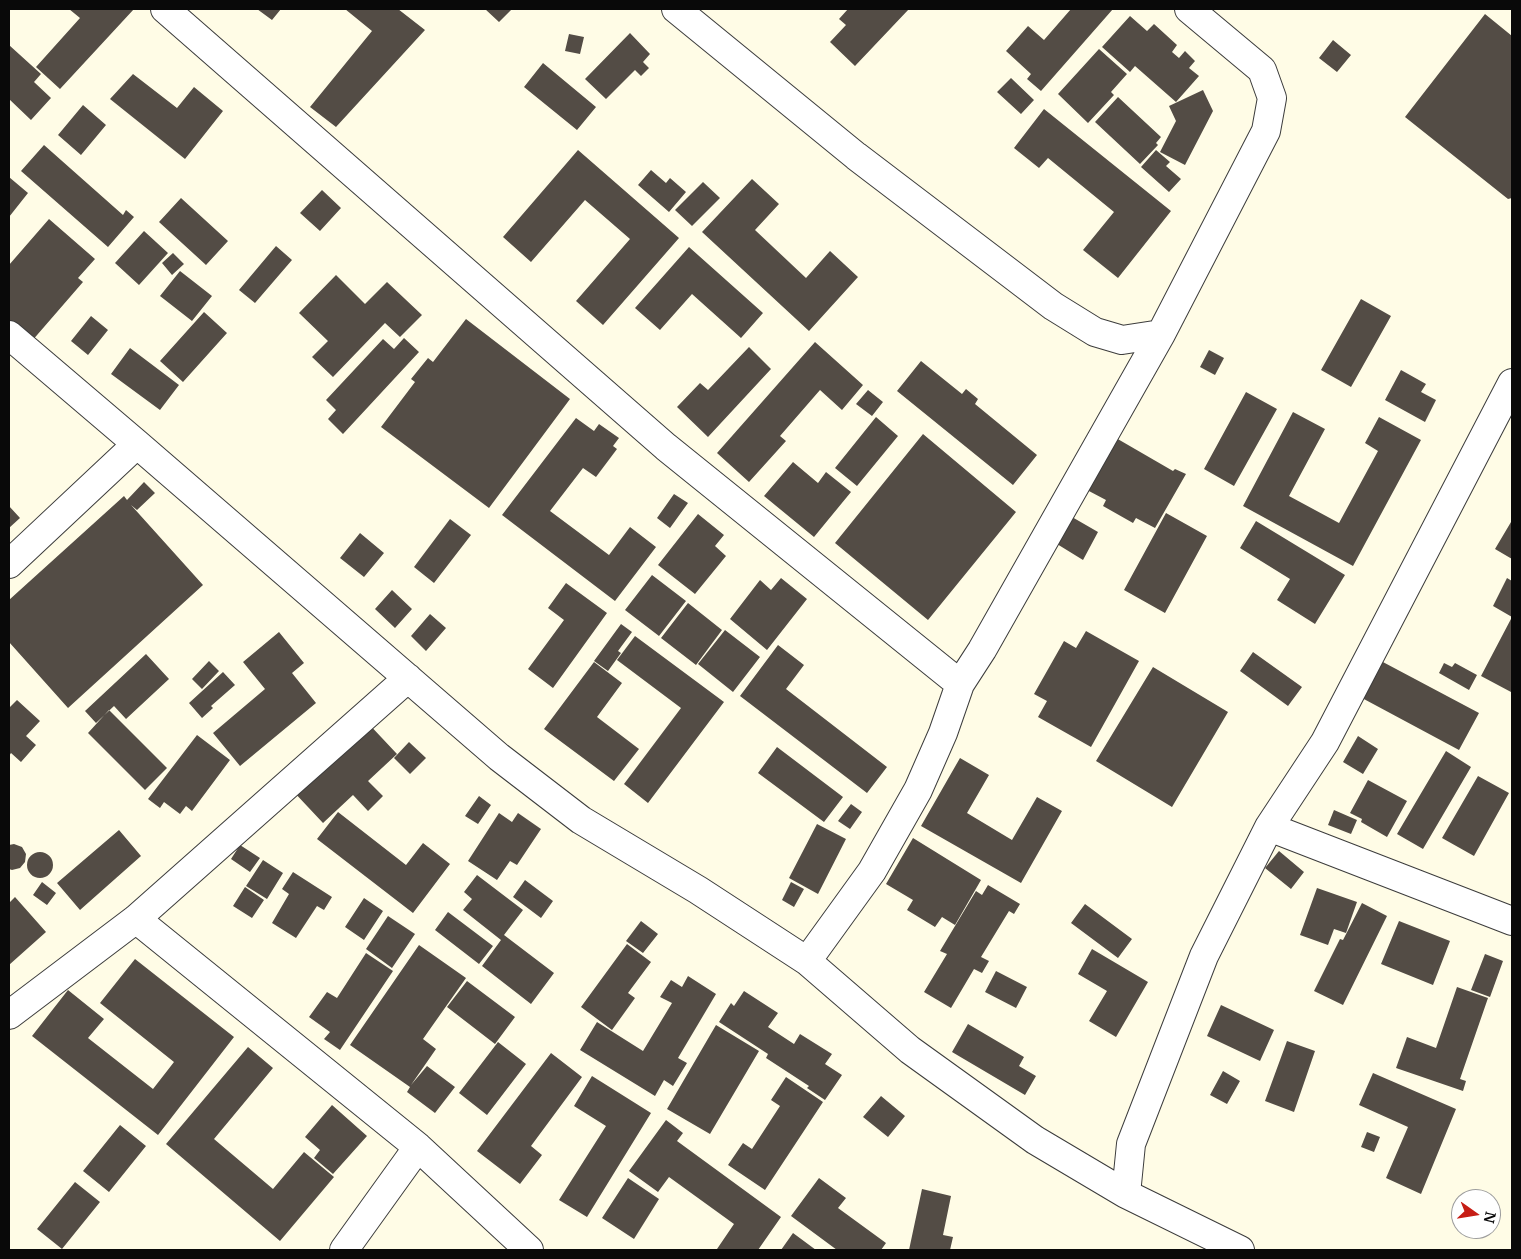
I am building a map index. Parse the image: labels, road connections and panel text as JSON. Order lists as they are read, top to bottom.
{
  "north": "right"
}
